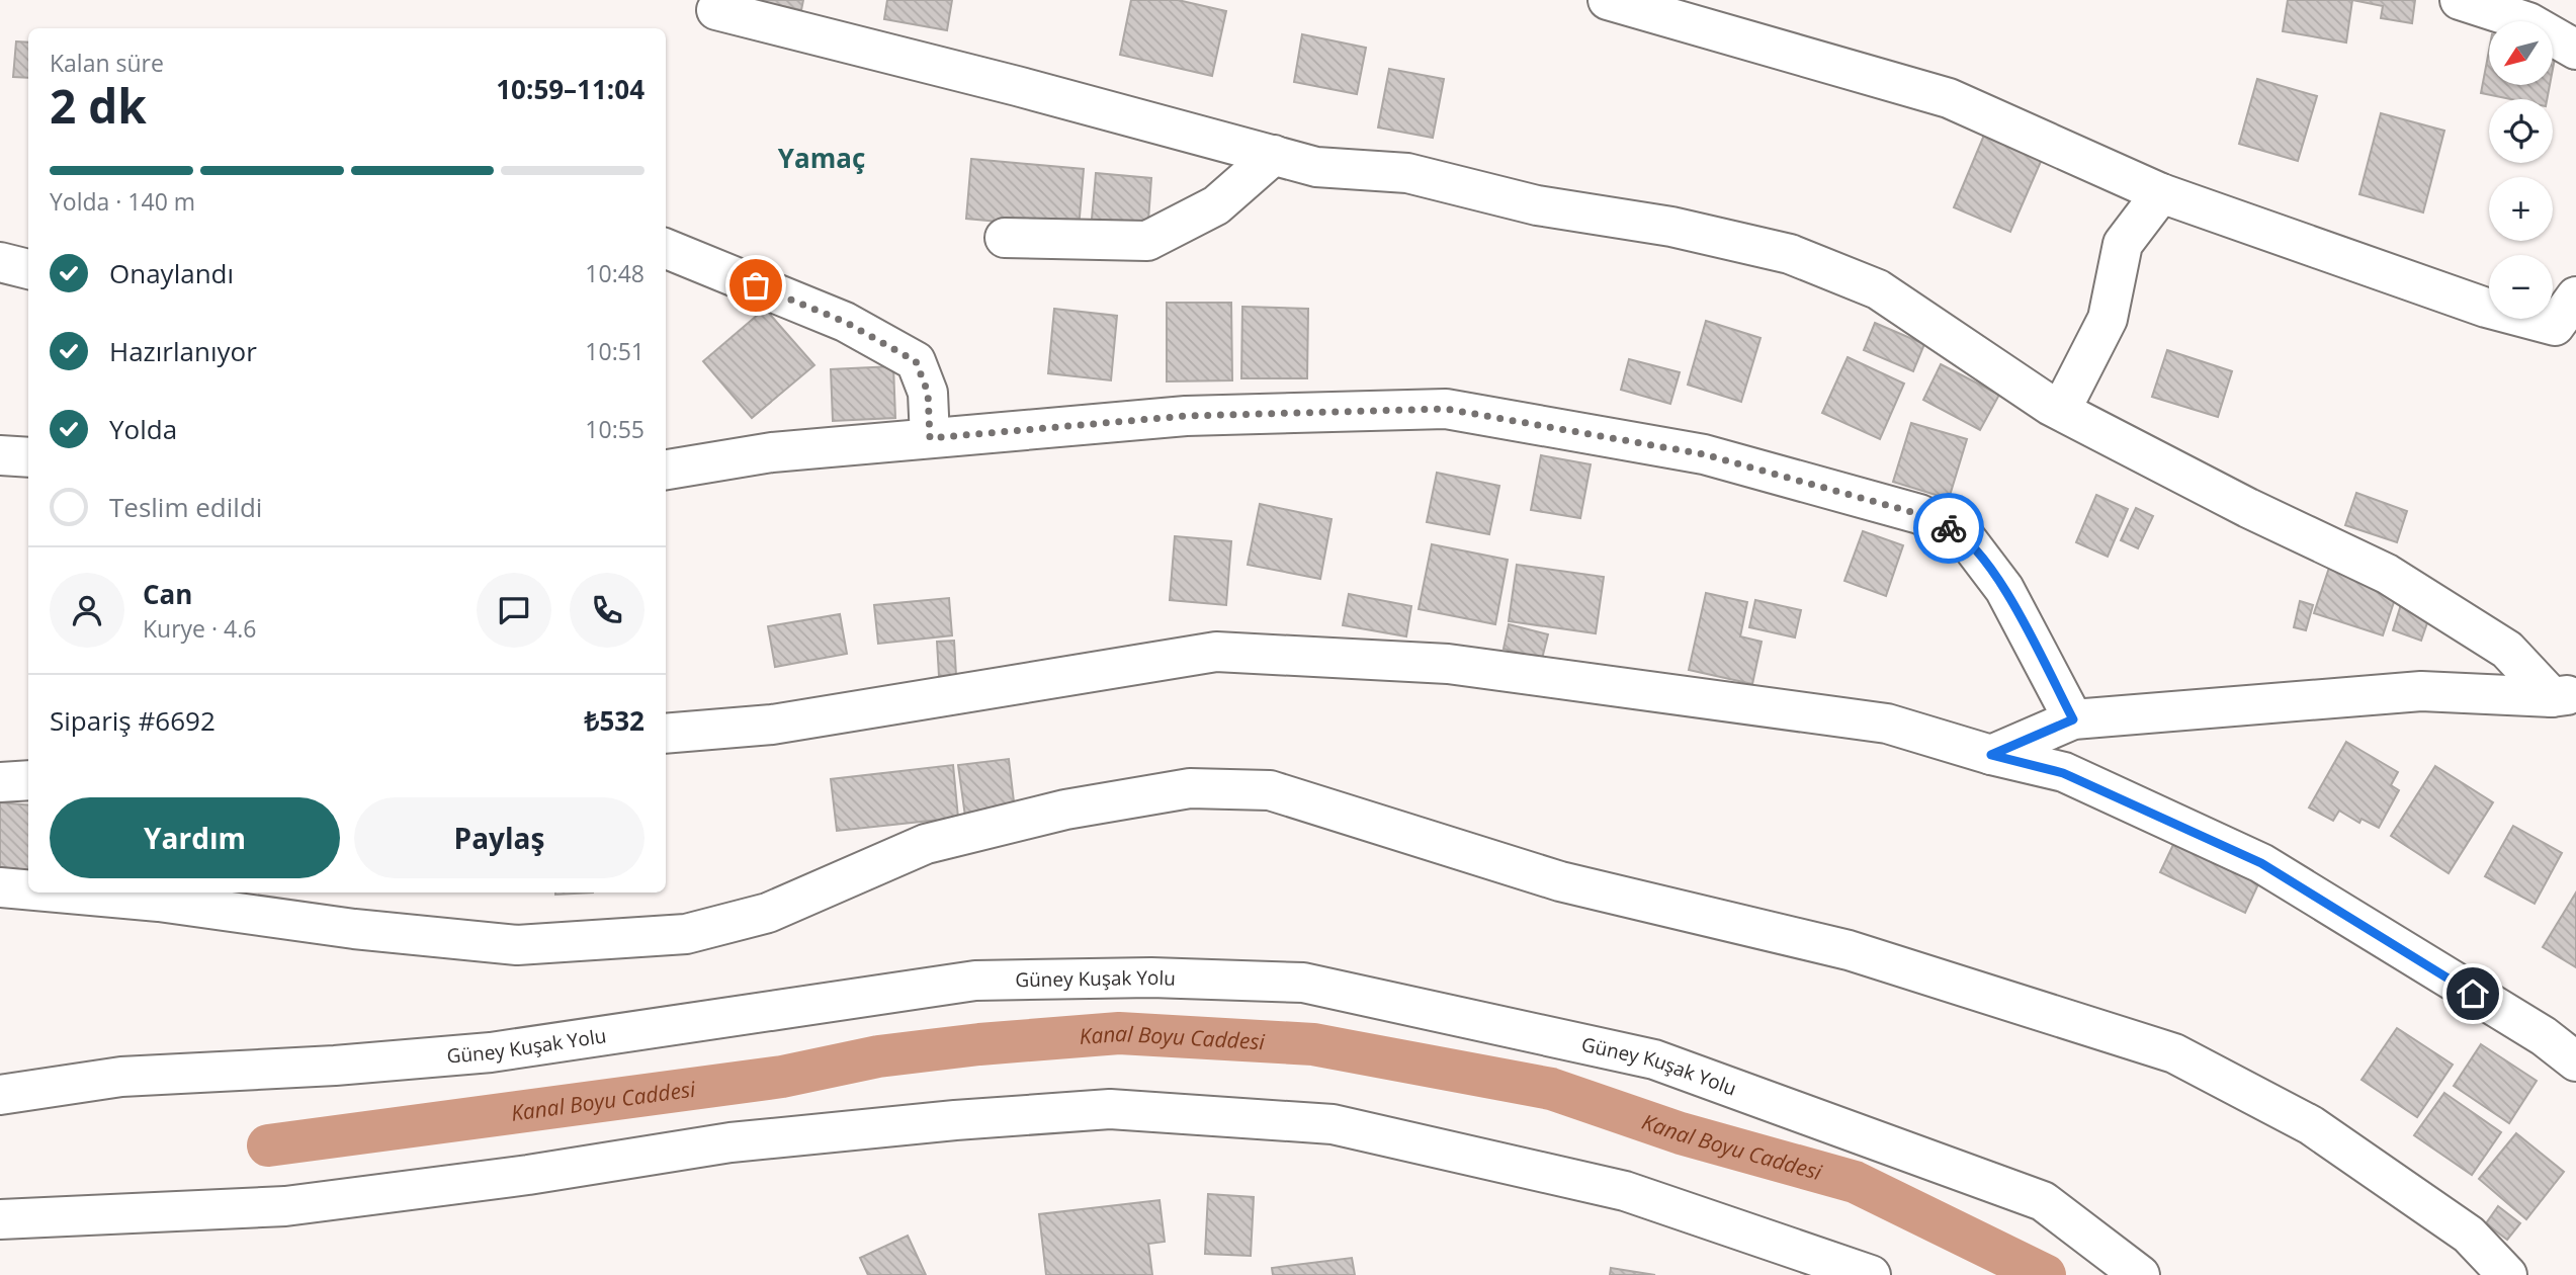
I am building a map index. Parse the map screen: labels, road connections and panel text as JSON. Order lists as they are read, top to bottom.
{
  "streets": {
    "street": ["Güney Kuşak Yolu"]
  },
  "districts": ["Yamaç"],
  "water": ["Kanal Boyu Caddesi"],
  "north": "bottom left",
  "page": {
    "map_buttons": ["+", "−"],
    "heading": ["2 dk", "Kalan süre", "10:59–11:04"],
    "panel": [
      "Can",
      "Kurye · 4.6",
      "Sipariş #6692",
      "₺532"
    ],
    "bar": "Yolda · 140 m",
    "list": [
      ["Onaylandı", "10:48"],
      ["Hazırlanıyor", "10:51"],
      ["Yolda", "10:55"],
      "Teslim edildi"
    ],
    "buttons": ["Yardım", "Paylaş"]
  }
}
